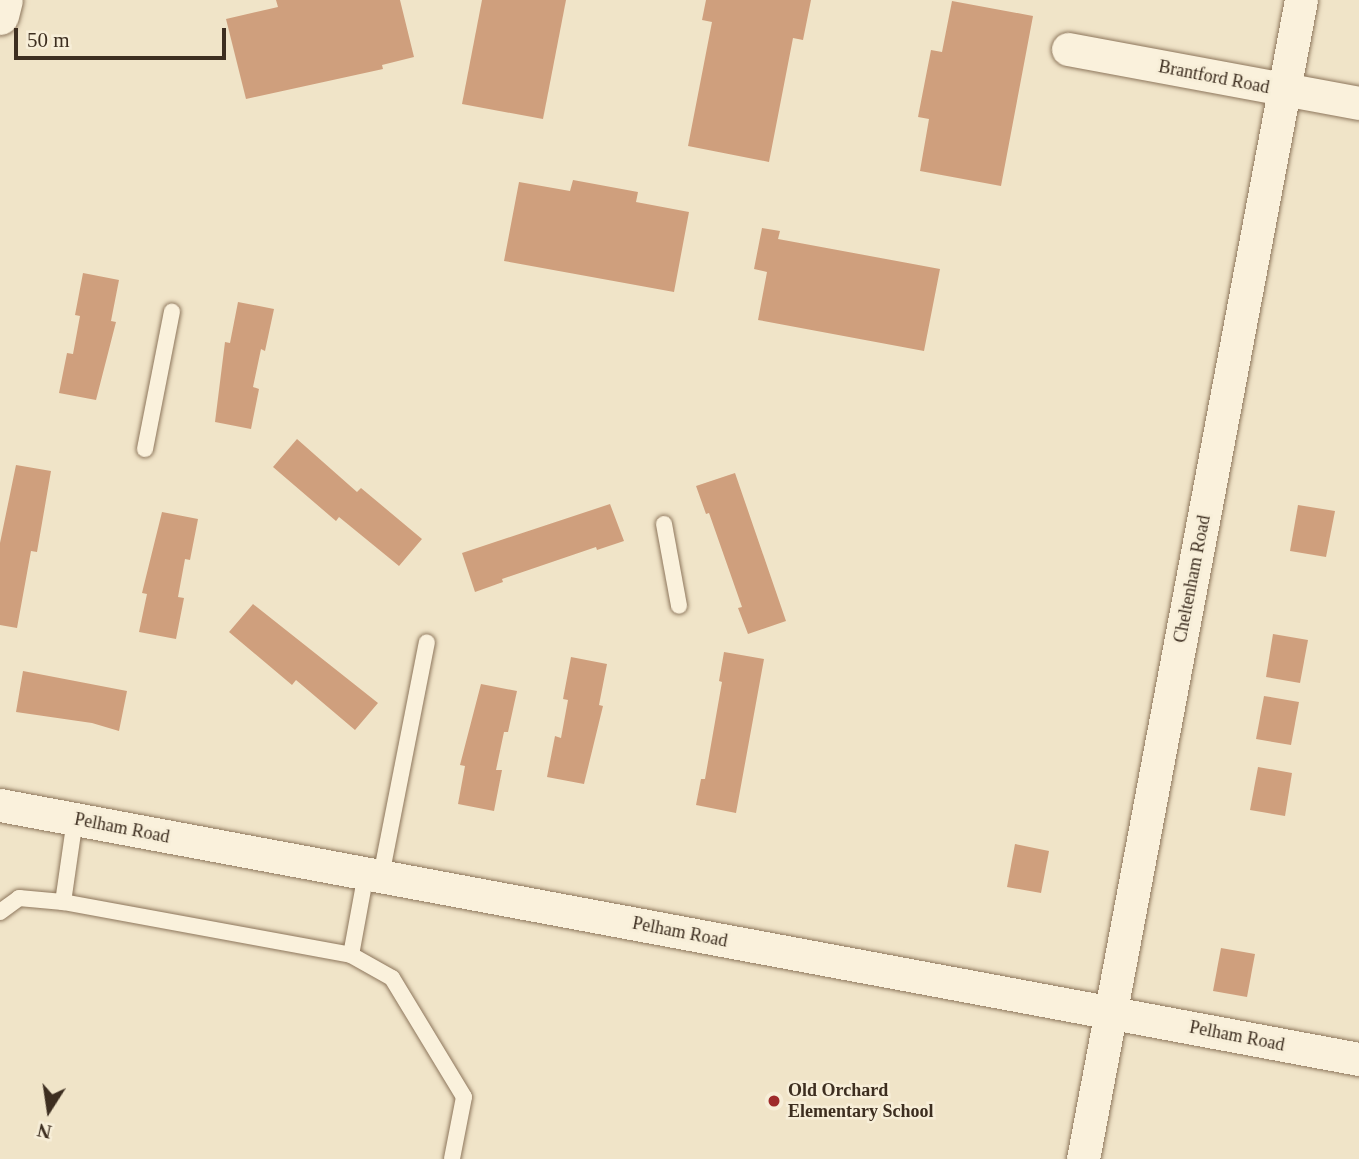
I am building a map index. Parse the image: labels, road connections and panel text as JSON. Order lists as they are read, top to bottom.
{
  "streets": {
    "street": ["Brantford Road", "Cheltenham Road", "Pelham Road"]
  },
  "crossings": [
    ["Brantford Road", "Cheltenham Road"],
    ["Cheltenham Road", "Pelham Road"]
  ],
  "places": ["Old Orchard Elementary School"],
  "scale_bar": "50 m",
  "north": "bottom"
}
